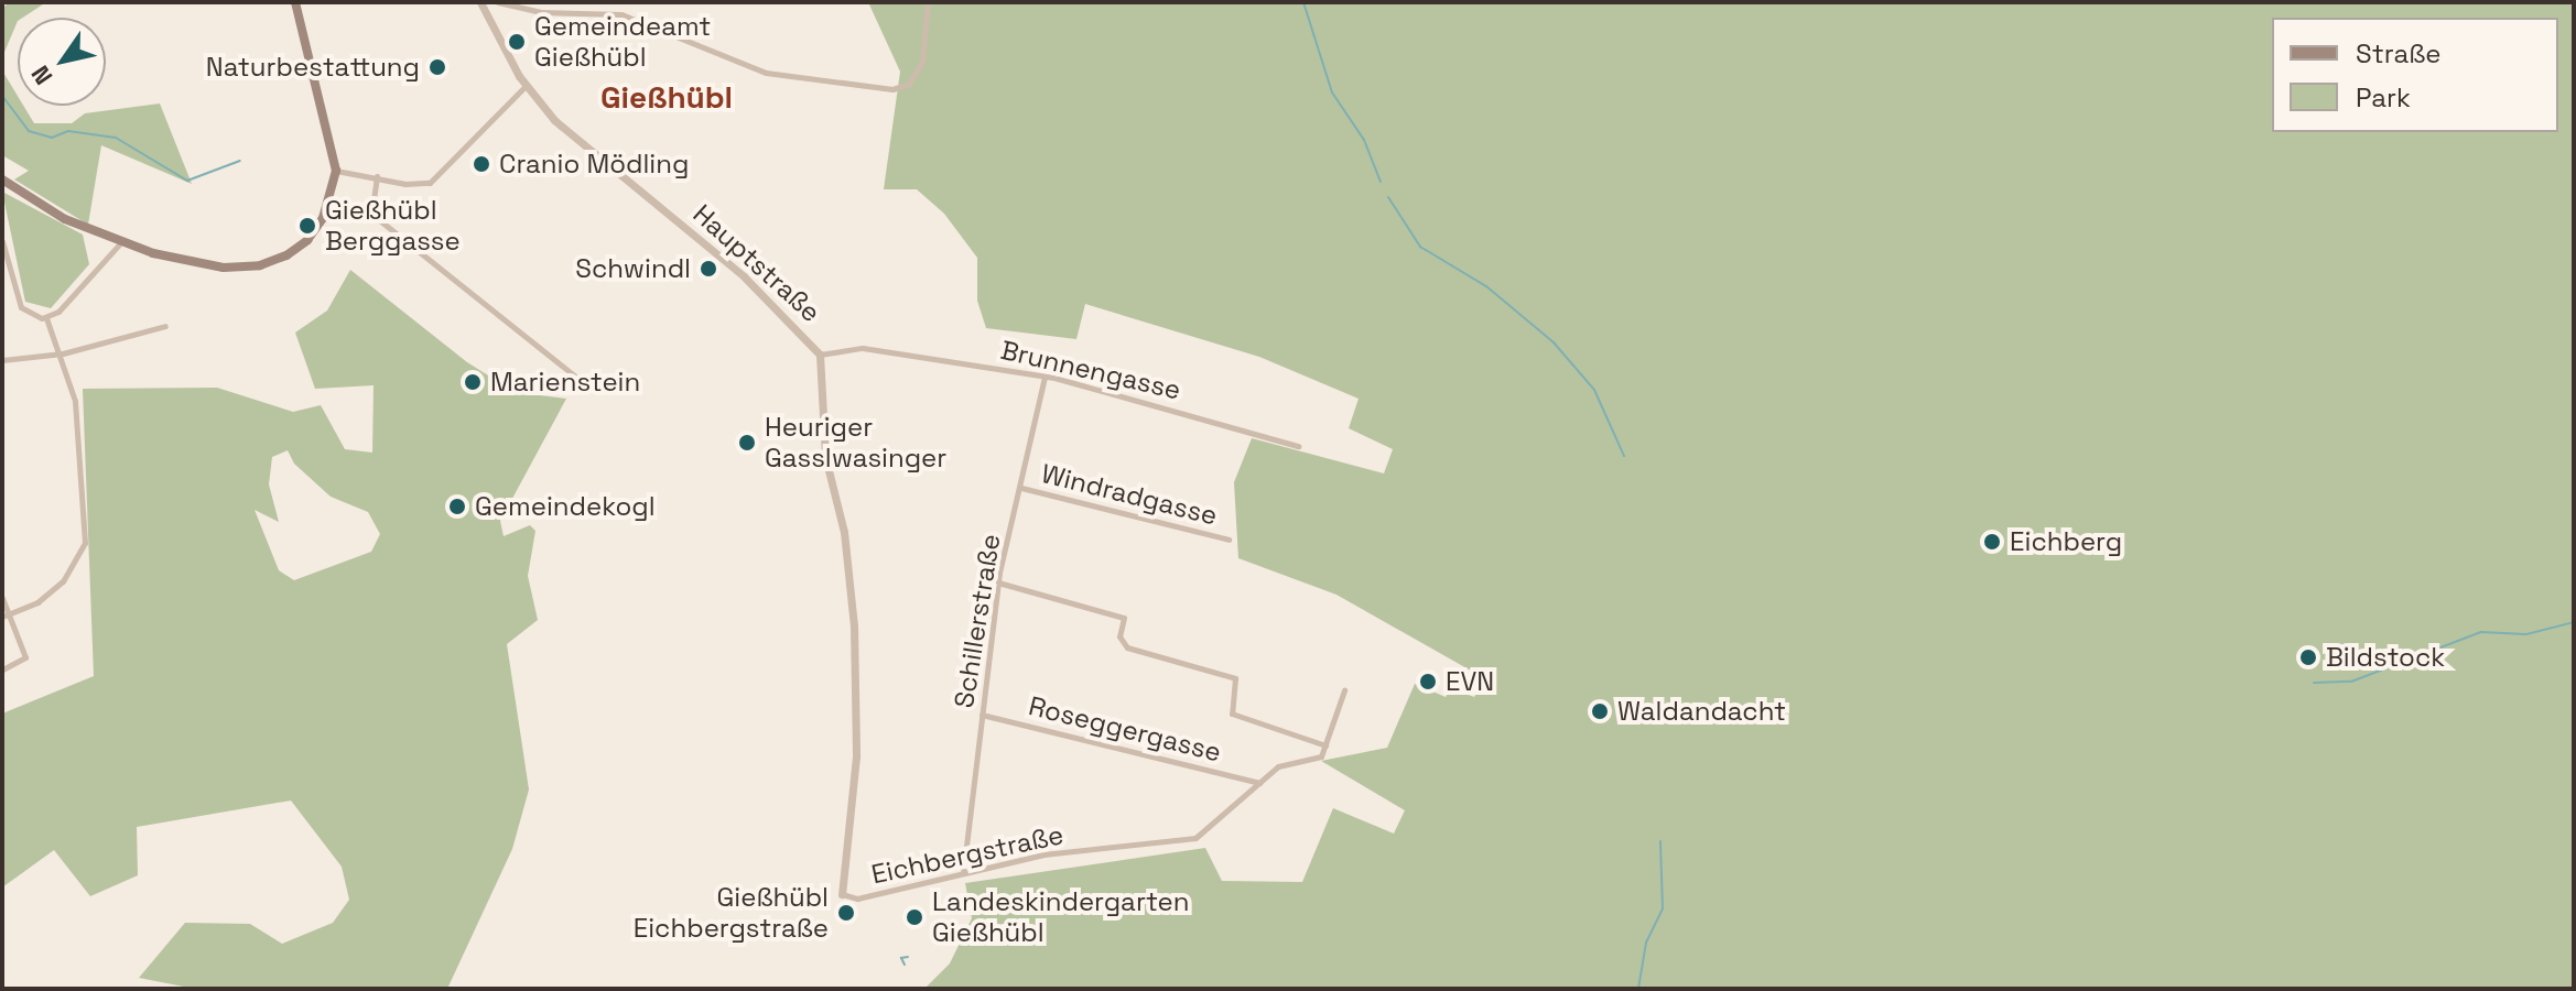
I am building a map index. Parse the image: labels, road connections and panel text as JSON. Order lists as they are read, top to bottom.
{
  "streets": {
    "street": [
      "Hauptstraße",
      "Brunnengasse",
      "Windradgasse",
      "Schillerstraße",
      "Roseggergasse",
      "Eichbergstraße"
    ]
  },
  "crossings": [
    ["Hauptstraße", "Brunnengasse"],
    ["Hauptstraße", "Eichbergstraße"],
    ["Brunnengasse", "Schillerstraße"],
    ["Windradgasse", "Schillerstraße"],
    ["Schillerstraße", "Roseggergasse"],
    ["Schillerstraße", "Eichbergstraße"],
    ["Roseggergasse", "Eichbergstraße"]
  ],
  "districts": ["Gießhübl"],
  "places": [
    "Gemeindeamt Gießhübl",
    "Naturbestattung",
    "Cranio Mödling",
    "Gießhübl Berggasse",
    "Schwindl",
    "Marienstein",
    "Heuriger Gasslwasinger",
    "Gemeindekogl",
    "Eichberg",
    "Bildstock",
    "EVN",
    "Waldandacht",
    "Gießhübl Eichbergstraße",
    "Landeskindergarten Gießhübl"
  ],
  "legend": ["Straße", "Park"],
  "north": "bottom left"
}
